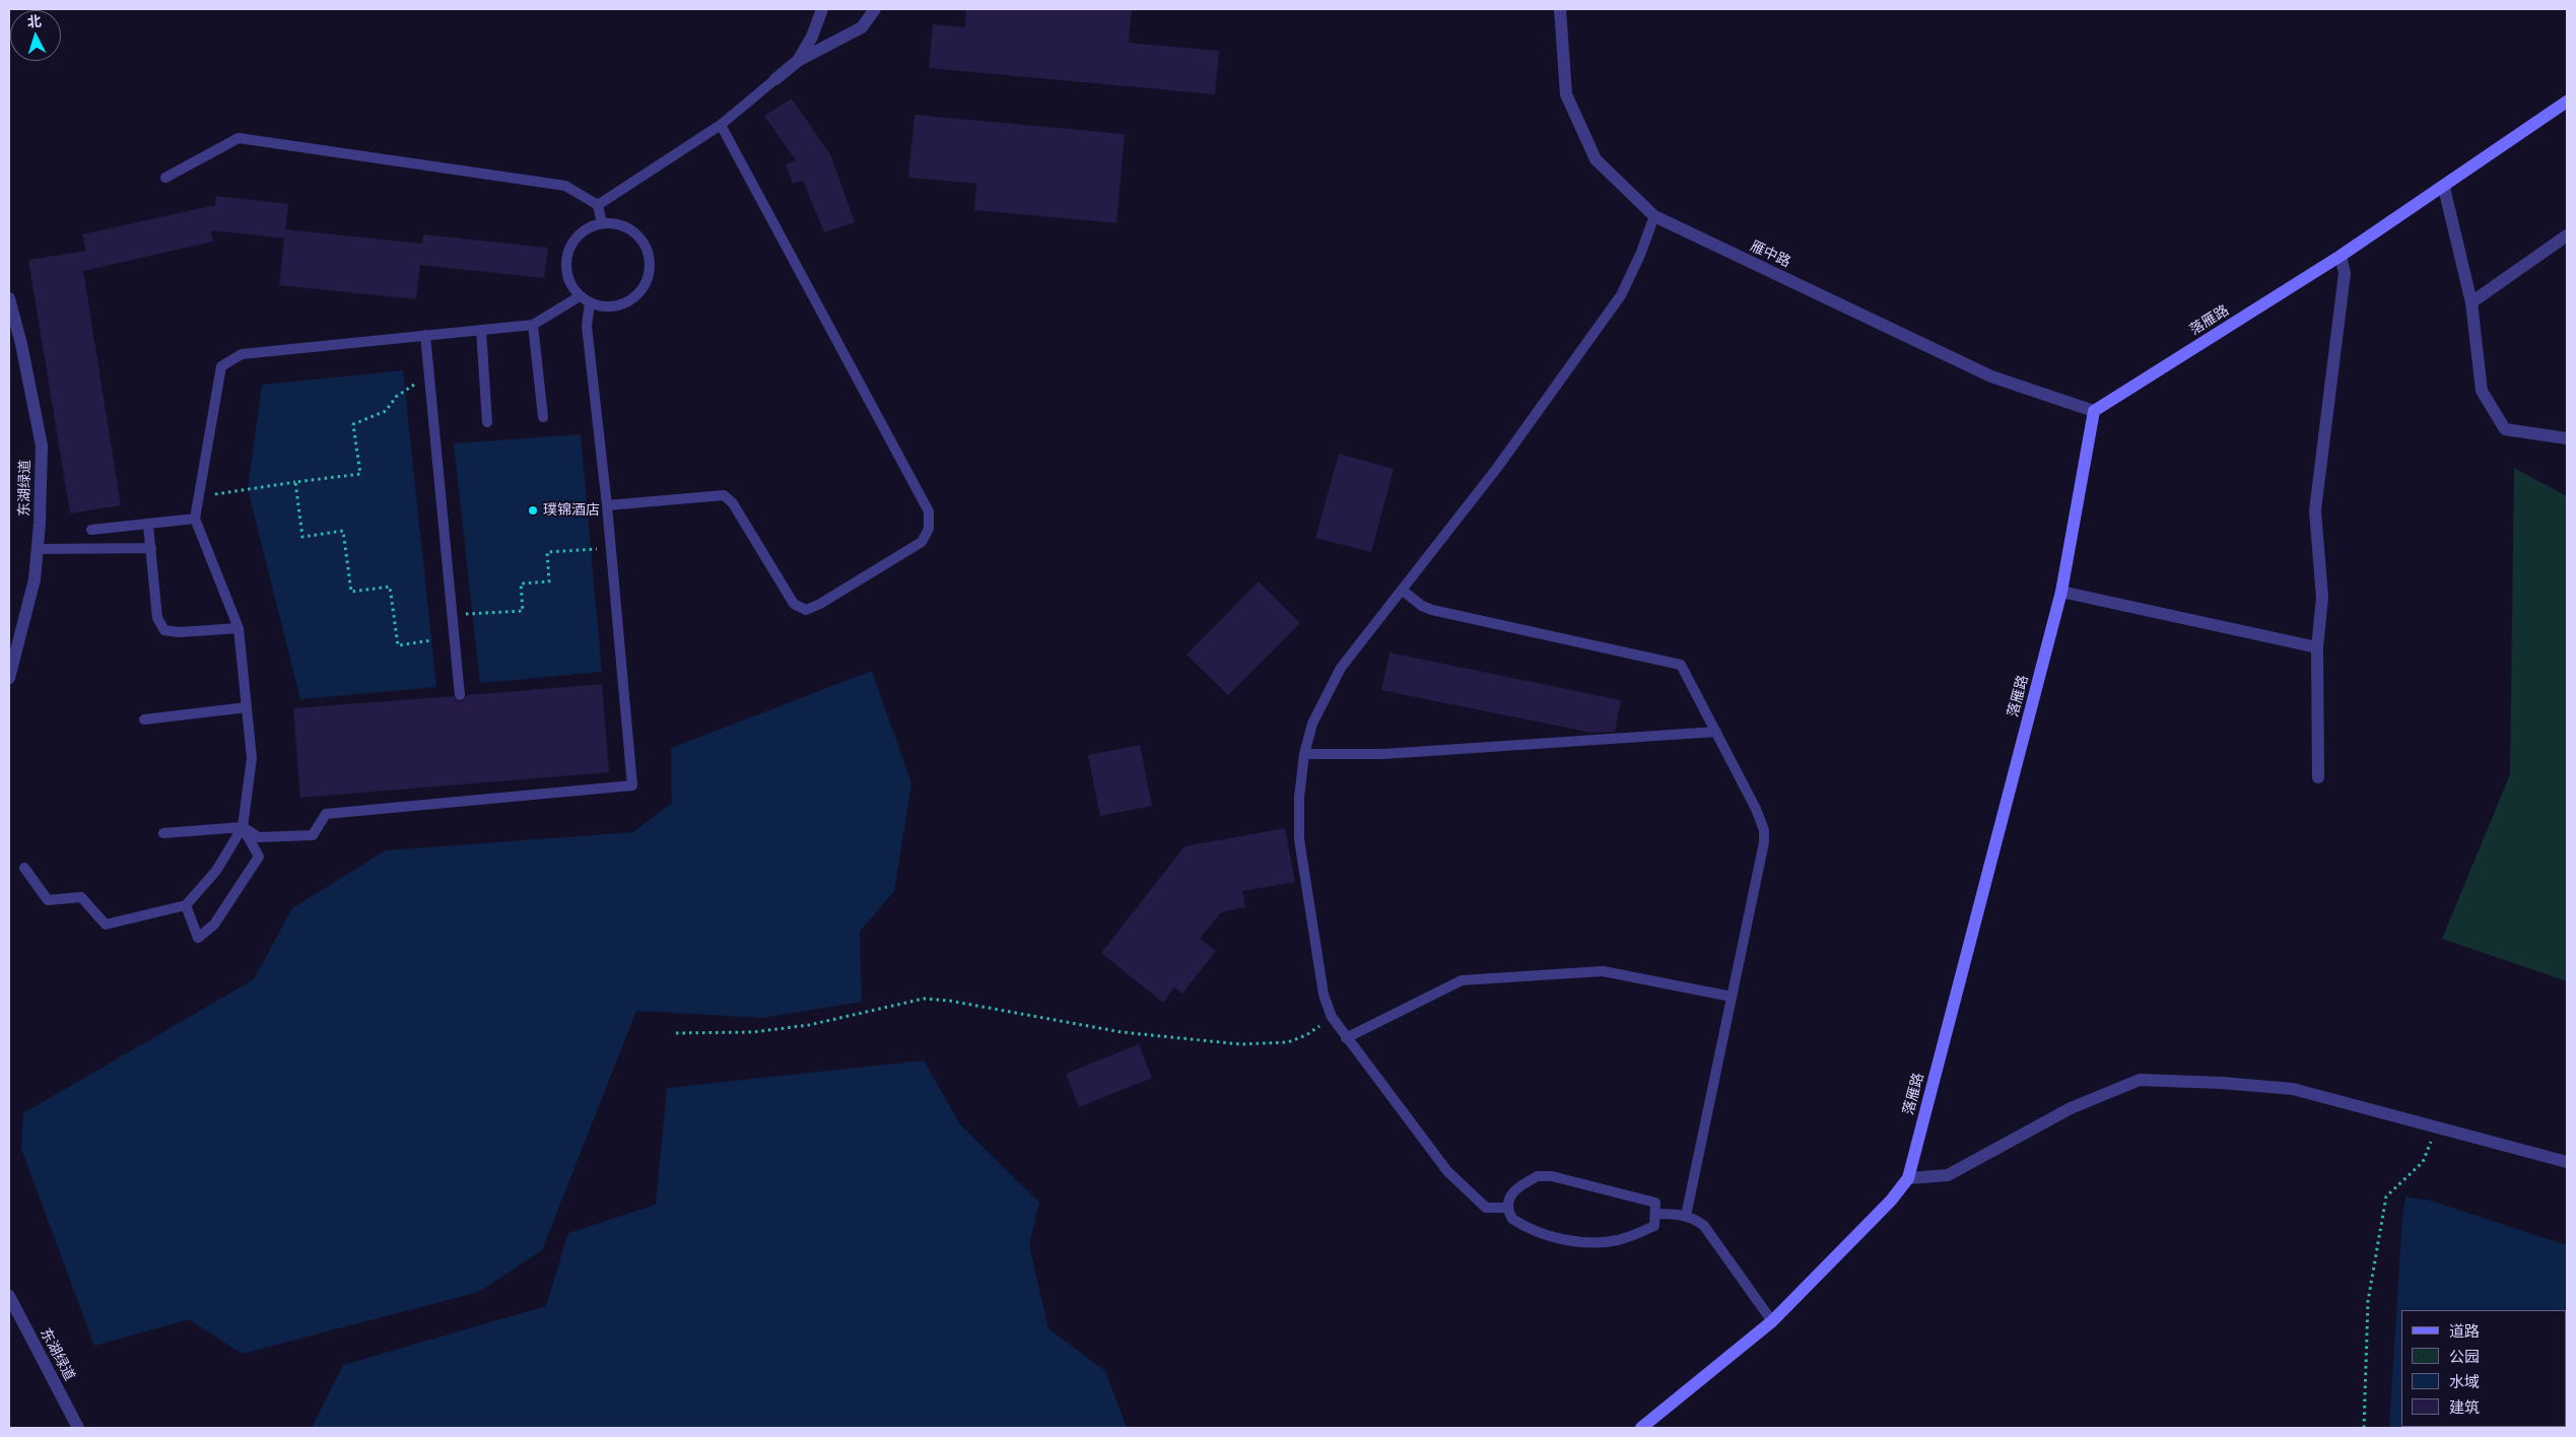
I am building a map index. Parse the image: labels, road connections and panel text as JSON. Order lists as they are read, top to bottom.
{
  "streets": {
    "street": ["雁中路", "落雁路", "东湖绿道"]
  },
  "crossings": [
    ["雁中路", "落雁路"]
  ],
  "places": ["璞锦酒店"],
  "legend": [
    "道路",
    "公园",
    "水域",
    "建筑"
  ],
  "north": "top"
}
